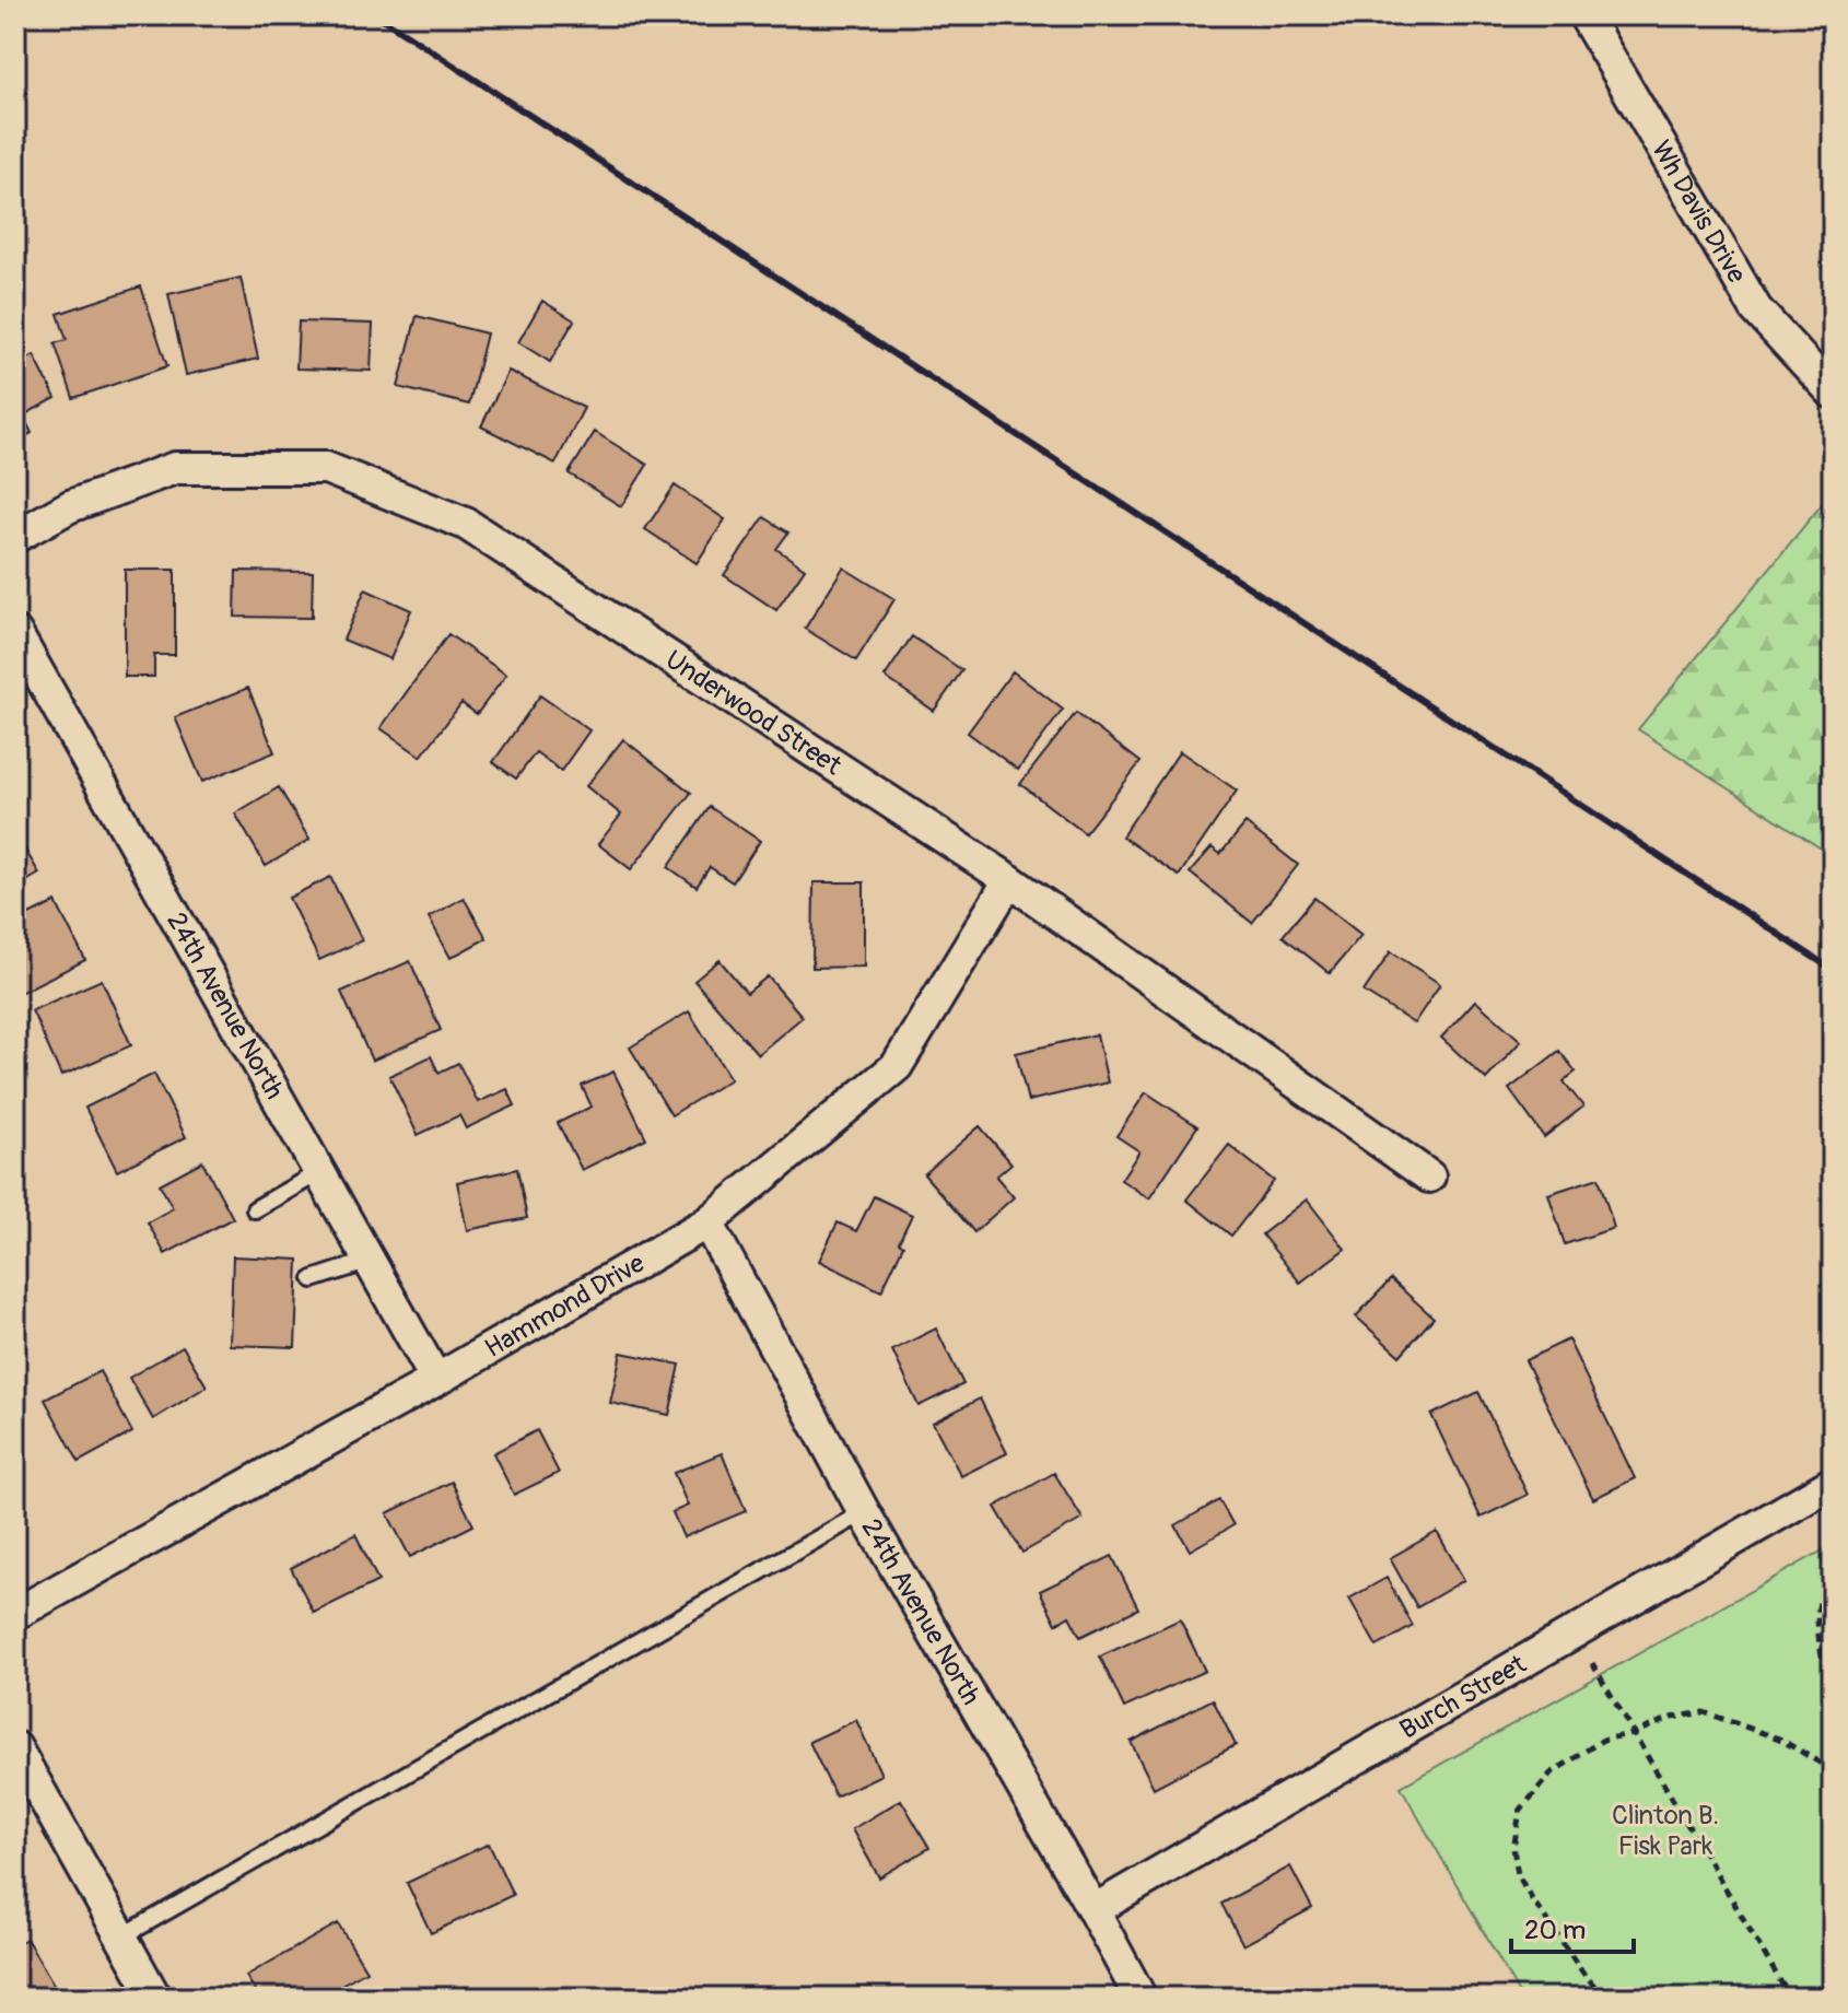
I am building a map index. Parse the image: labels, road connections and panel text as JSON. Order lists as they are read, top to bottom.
{
  "streets": {
    "street": [
      "Wh Davis Drive",
      "Underwood Street",
      "24th Avenue North",
      "Hammond Drive",
      "Burch Street"
    ]
  },
  "crossings": [
    ["Underwood Street", "Hammond Drive"],
    ["24th Avenue North", "Hammond Drive"],
    ["24th Avenue North", "Burch Street"]
  ],
  "parks": ["Clinton B. Fisk Park"],
  "scale_bar": "20 m"
}
